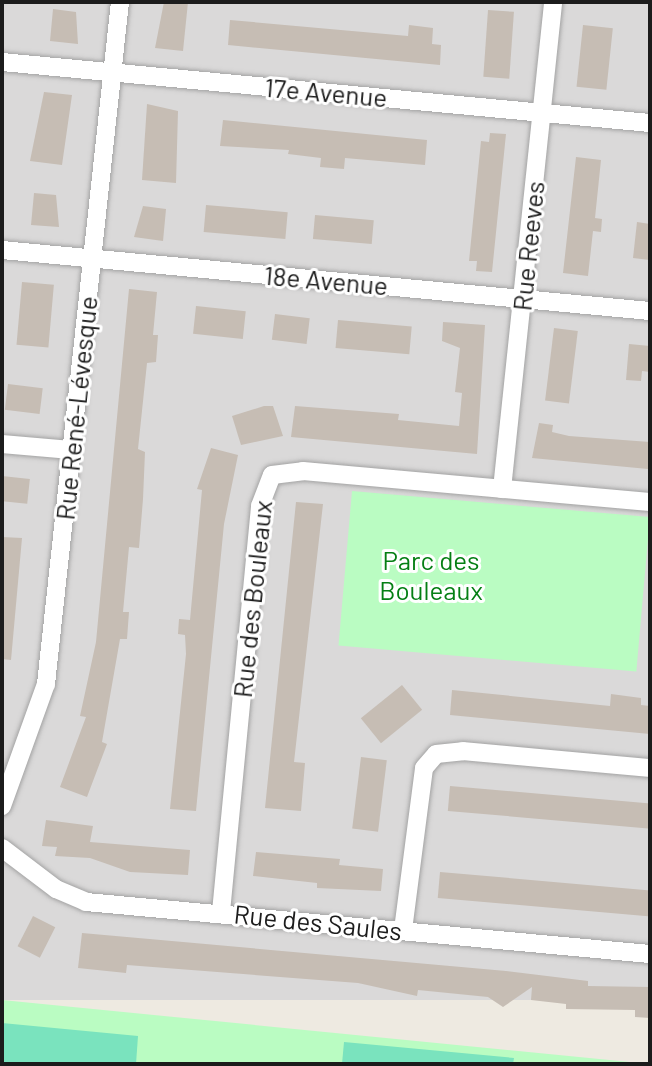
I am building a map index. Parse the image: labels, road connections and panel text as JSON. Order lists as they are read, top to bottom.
{
  "streets": {
    "street": [
      "17e Avenue",
      "Rue Reeves",
      "18e Avenue",
      "Rue René-Lévesque",
      "Rue des Bouleaux",
      "Rue des Saules"
    ]
  },
  "crossings": [
    ["17e Avenue", "Rue Reeves"],
    ["17e Avenue", "Rue René-Lévesque"],
    ["Rue Reeves", "18e Avenue"],
    ["Rue Reeves", "Rue des Bouleaux"],
    ["18e Avenue", "Rue René-Lévesque"],
    ["Rue des Bouleaux", "Rue des Saules"]
  ],
  "parks": ["Parc des Bouleaux"]
}
